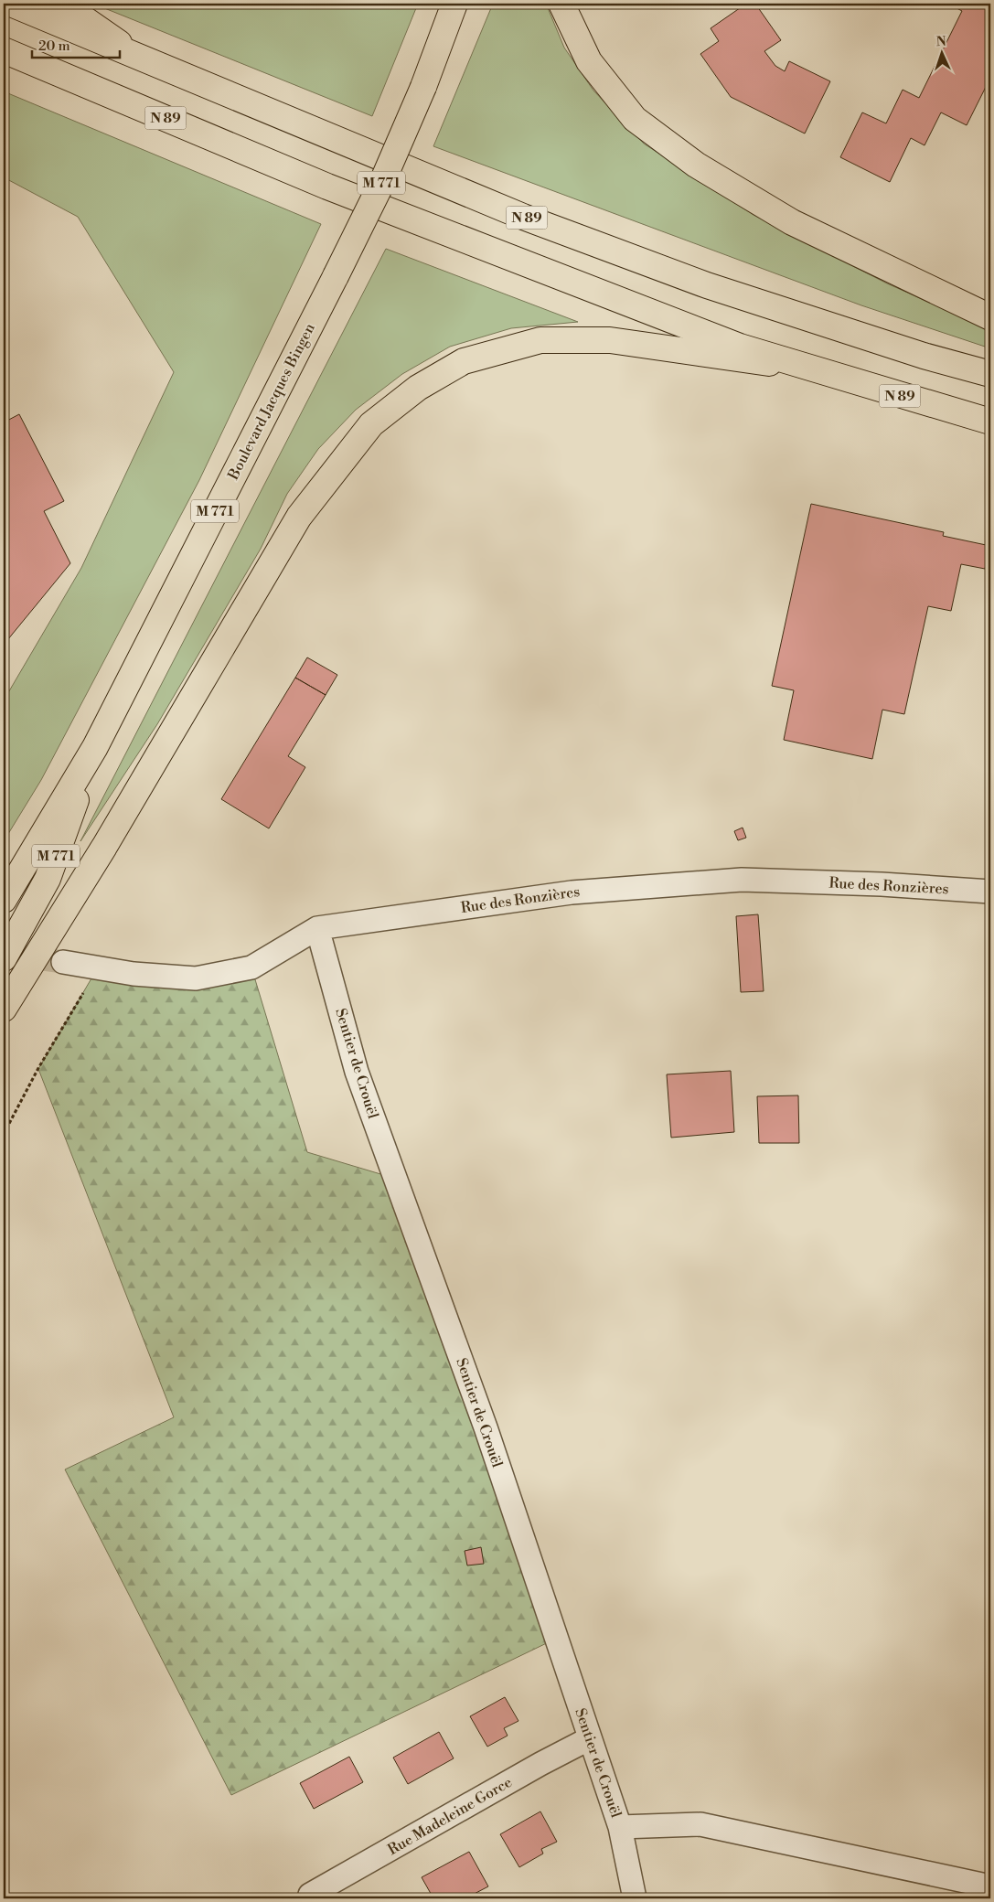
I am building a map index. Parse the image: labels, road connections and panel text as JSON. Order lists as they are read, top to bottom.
{
  "streets": {
    "highway": ["N 89", "M 771", "Boulevard Jacques Bingen"],
    "street": ["Rue des Ronzières", "Sentier de Crouël", "Rue Madeleine Gorce"]
  },
  "crossings": [
    ["Rue des Ronzières", "Sentier de Crouël"],
    ["Sentier de Crouël", "Rue Madeleine Gorce"]
  ],
  "scale_bar": "20 m",
  "north": "top"
}
